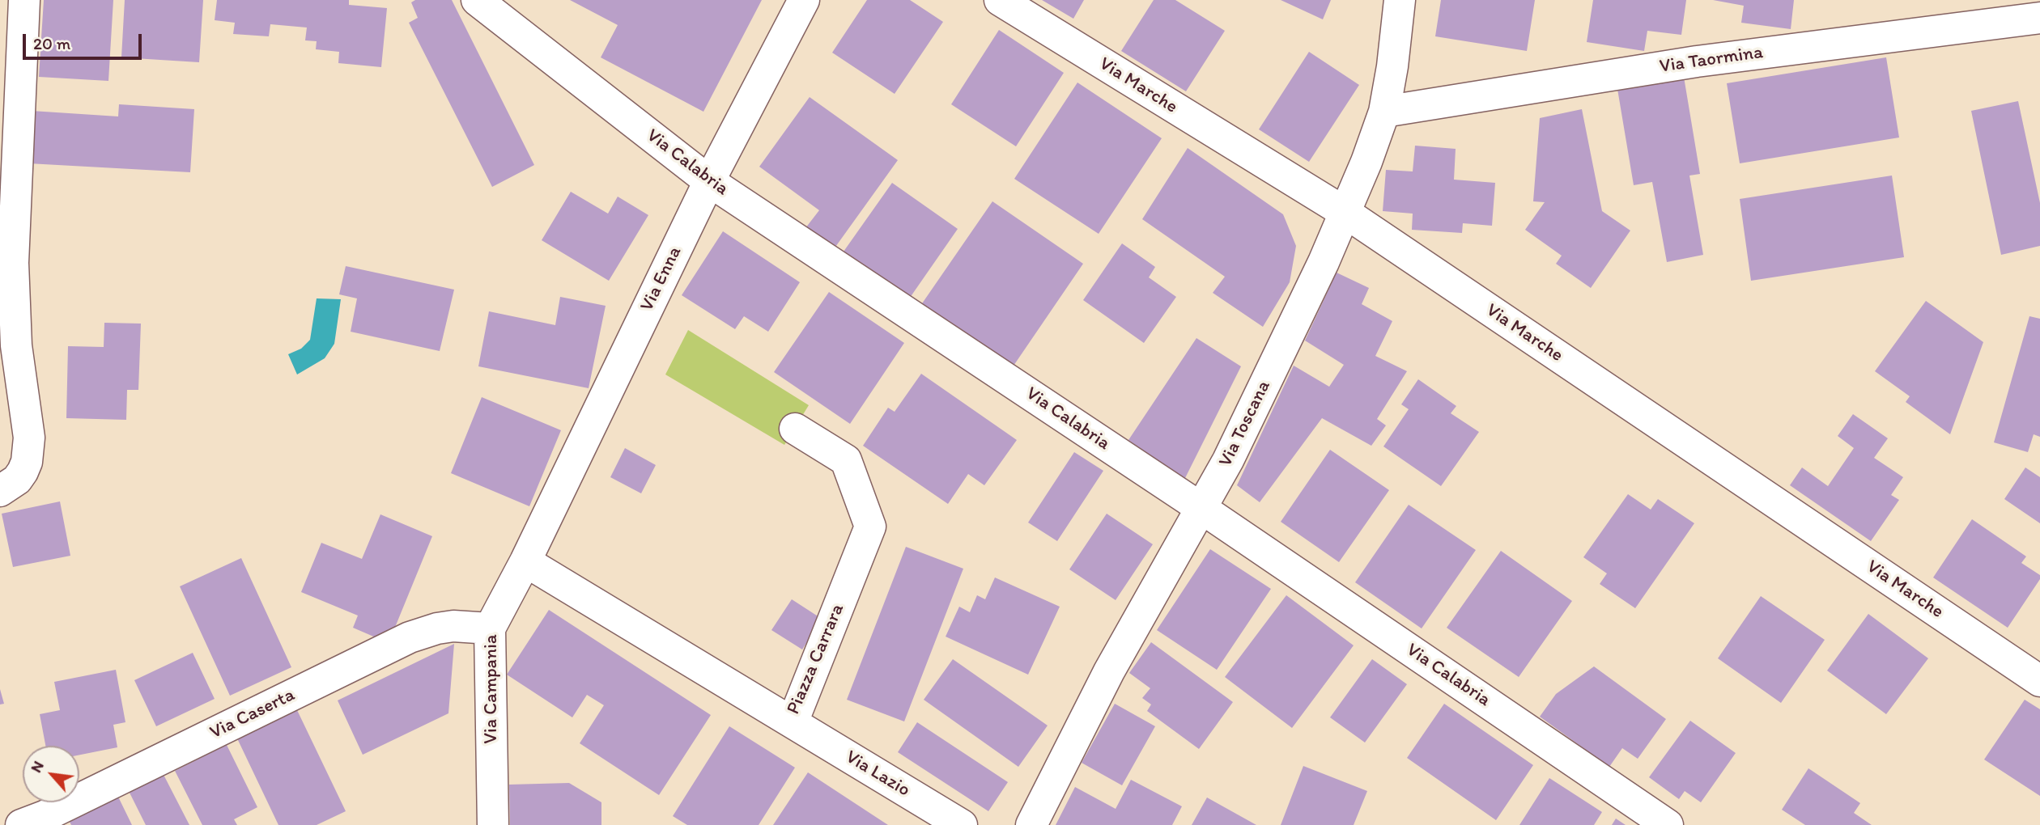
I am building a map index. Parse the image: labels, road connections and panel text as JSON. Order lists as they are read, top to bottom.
{
  "streets": {
    "street": [
      "Via Taormina",
      "Via Marche",
      "Via Calabria",
      "Via Enna",
      "Via Toscana",
      "Piazza Carrara",
      "Via Campania",
      "Via Caserta",
      "Via Lazio"
    ]
  },
  "crossings": [
    ["Via Taormina", "Via Toscana"],
    ["Via Marche", "Via Toscana"],
    ["Via Calabria", "Via Enna"],
    ["Via Calabria", "Via Toscana"],
    ["Via Enna", "Piazza Carrara"],
    ["Via Enna", "Via Campania"],
    ["Piazza Carrara", "Via Campania"],
    ["Piazza Carrara", "Via Lazio"],
    ["Via Campania", "Via Caserta"]
  ],
  "scale_bar": "20 m",
  "north": "top left"
}
